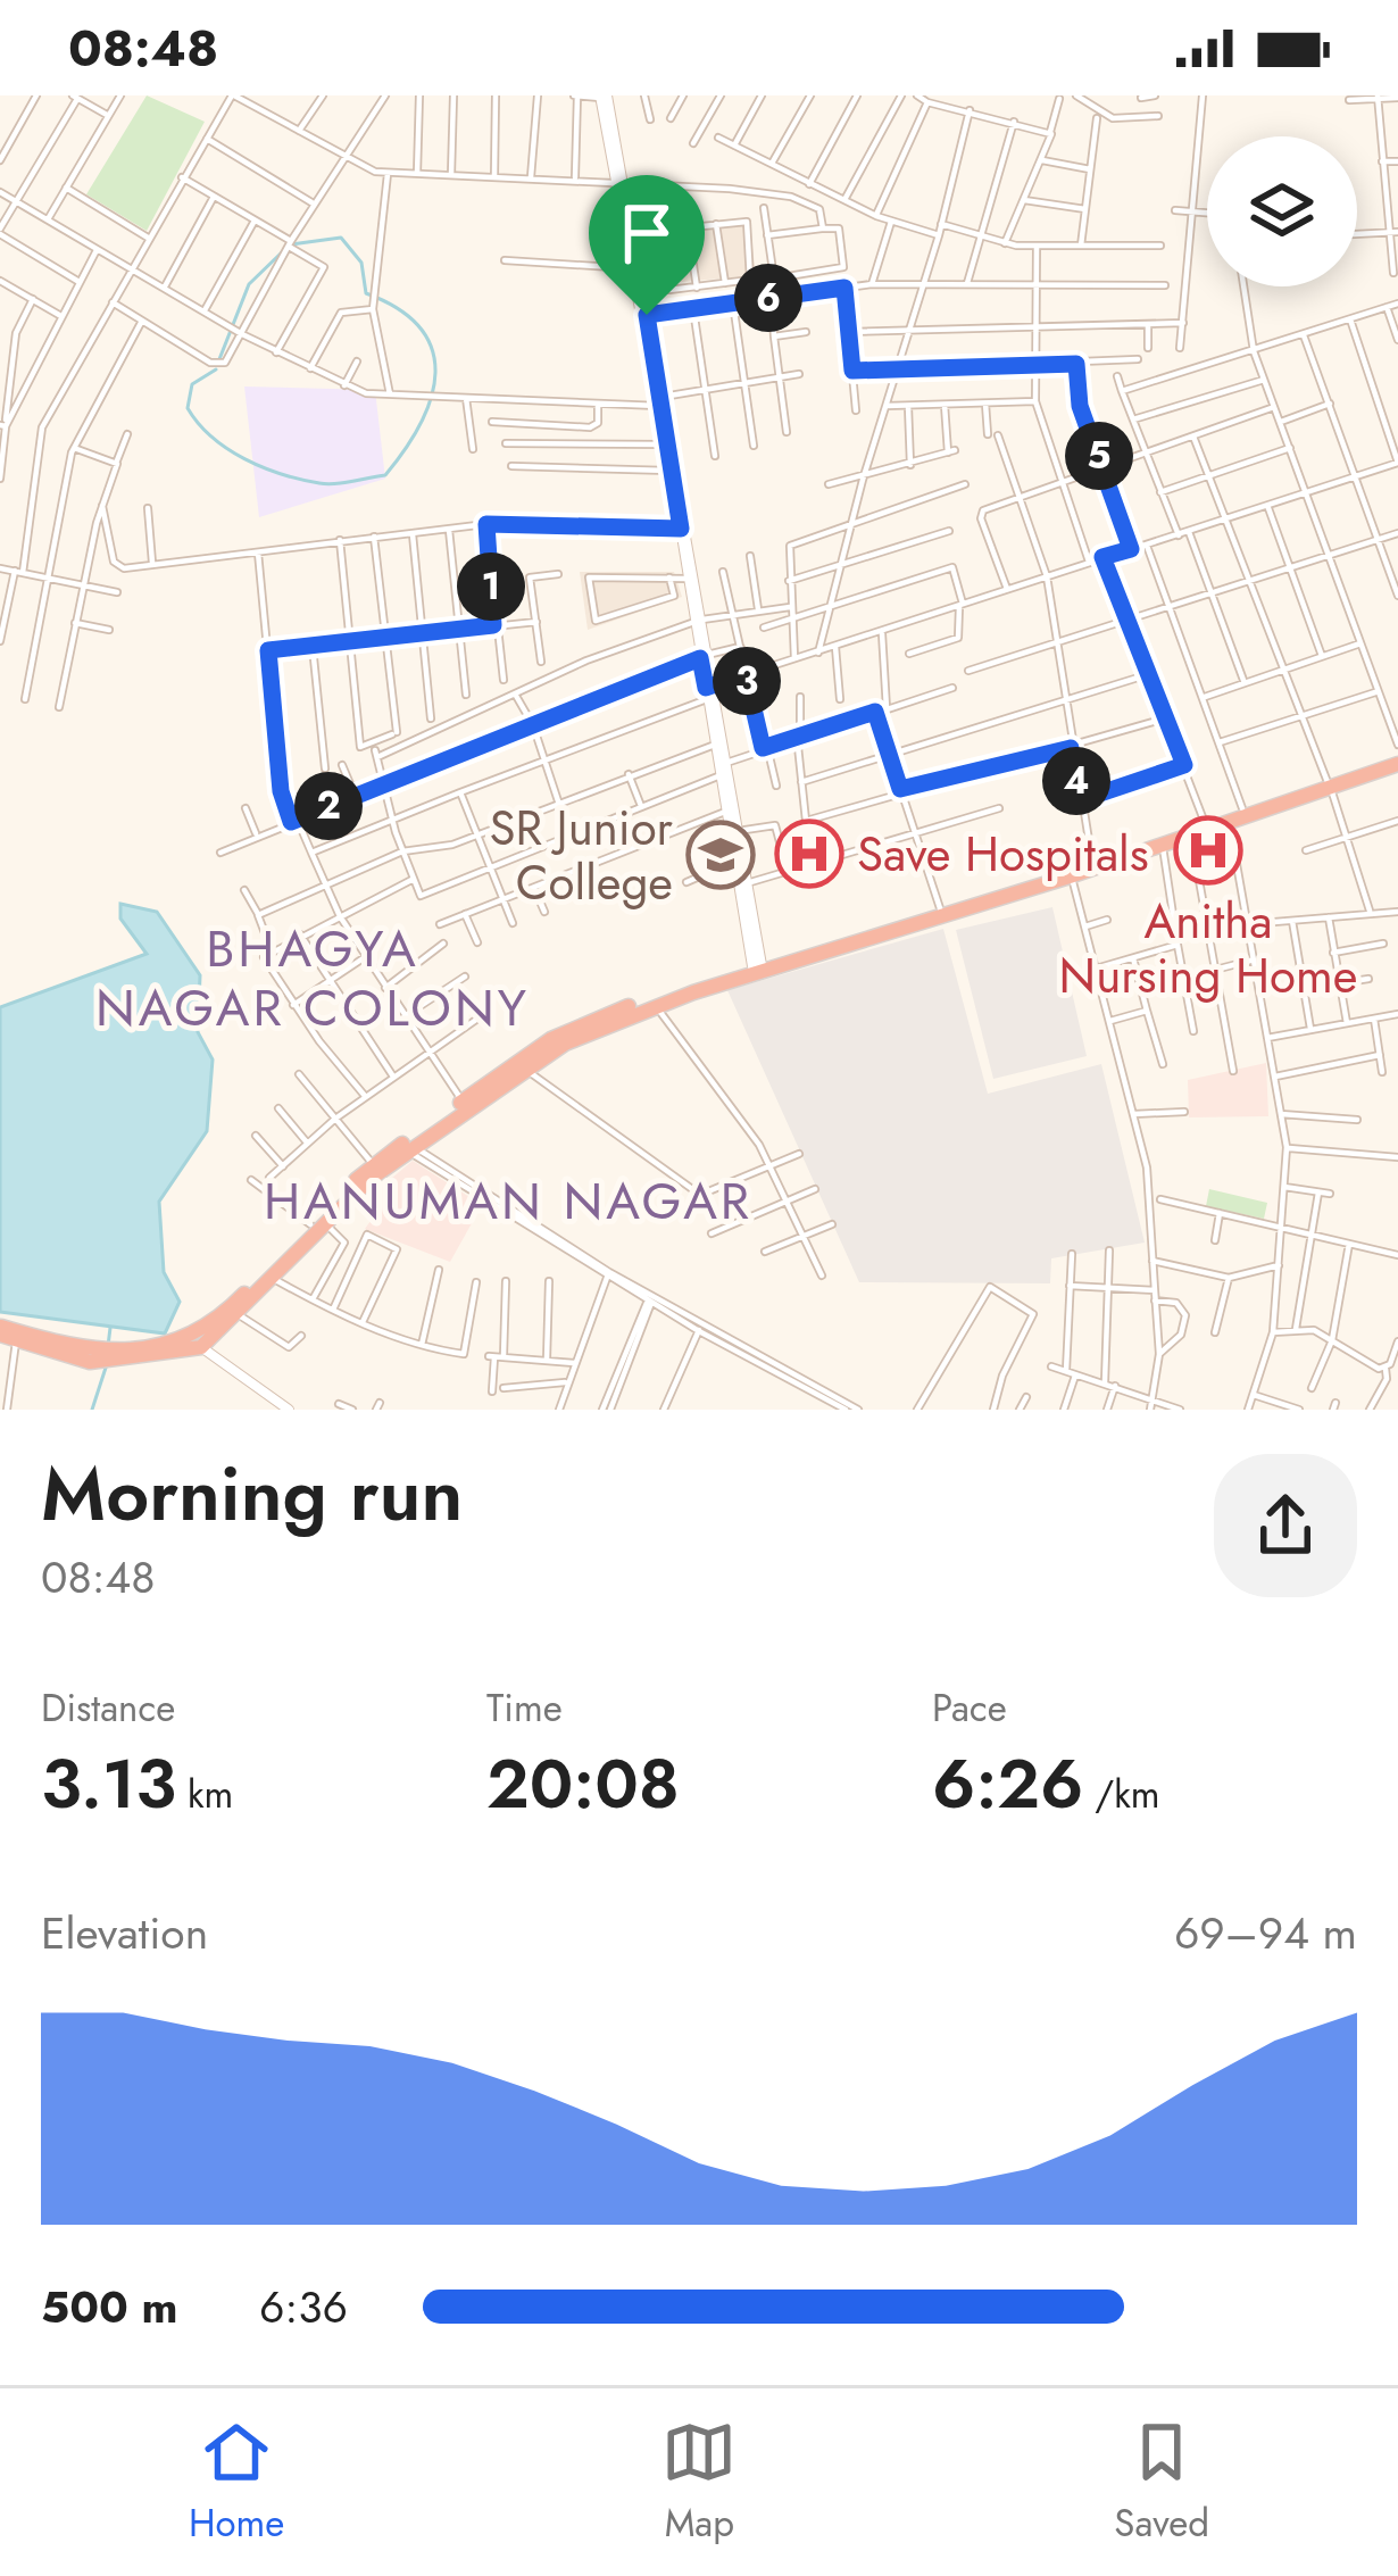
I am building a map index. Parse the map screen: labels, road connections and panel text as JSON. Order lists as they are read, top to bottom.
{
  "districts": ["BHAGYA NAGAR COLONY", "HANUMAN NAGAR"],
  "places": {
    "hospital": ["Anitha Nursing Home", "Save Hospitals"],
    "school or university": ["SR Junior College"]
  },
  "page": {
    "status": "08:48",
    "pins": [
      "6",
      "5",
      "1",
      "3",
      "4",
      "2"
    ],
    "heading": ["Morning run", "08:48"],
    "stats": [
      ["Distance", "3.13 km"],
      ["Time", "20:08"],
      ["Pace", "6:26 /km"]
    ],
    "chart": ["Elevation", "69–94 m"],
    "list": [
      {
        "name": "500 m",
        "note": "6:36"
      }
    ],
    "tabs": ["Home", "Map", "Saved"]
  }
}
